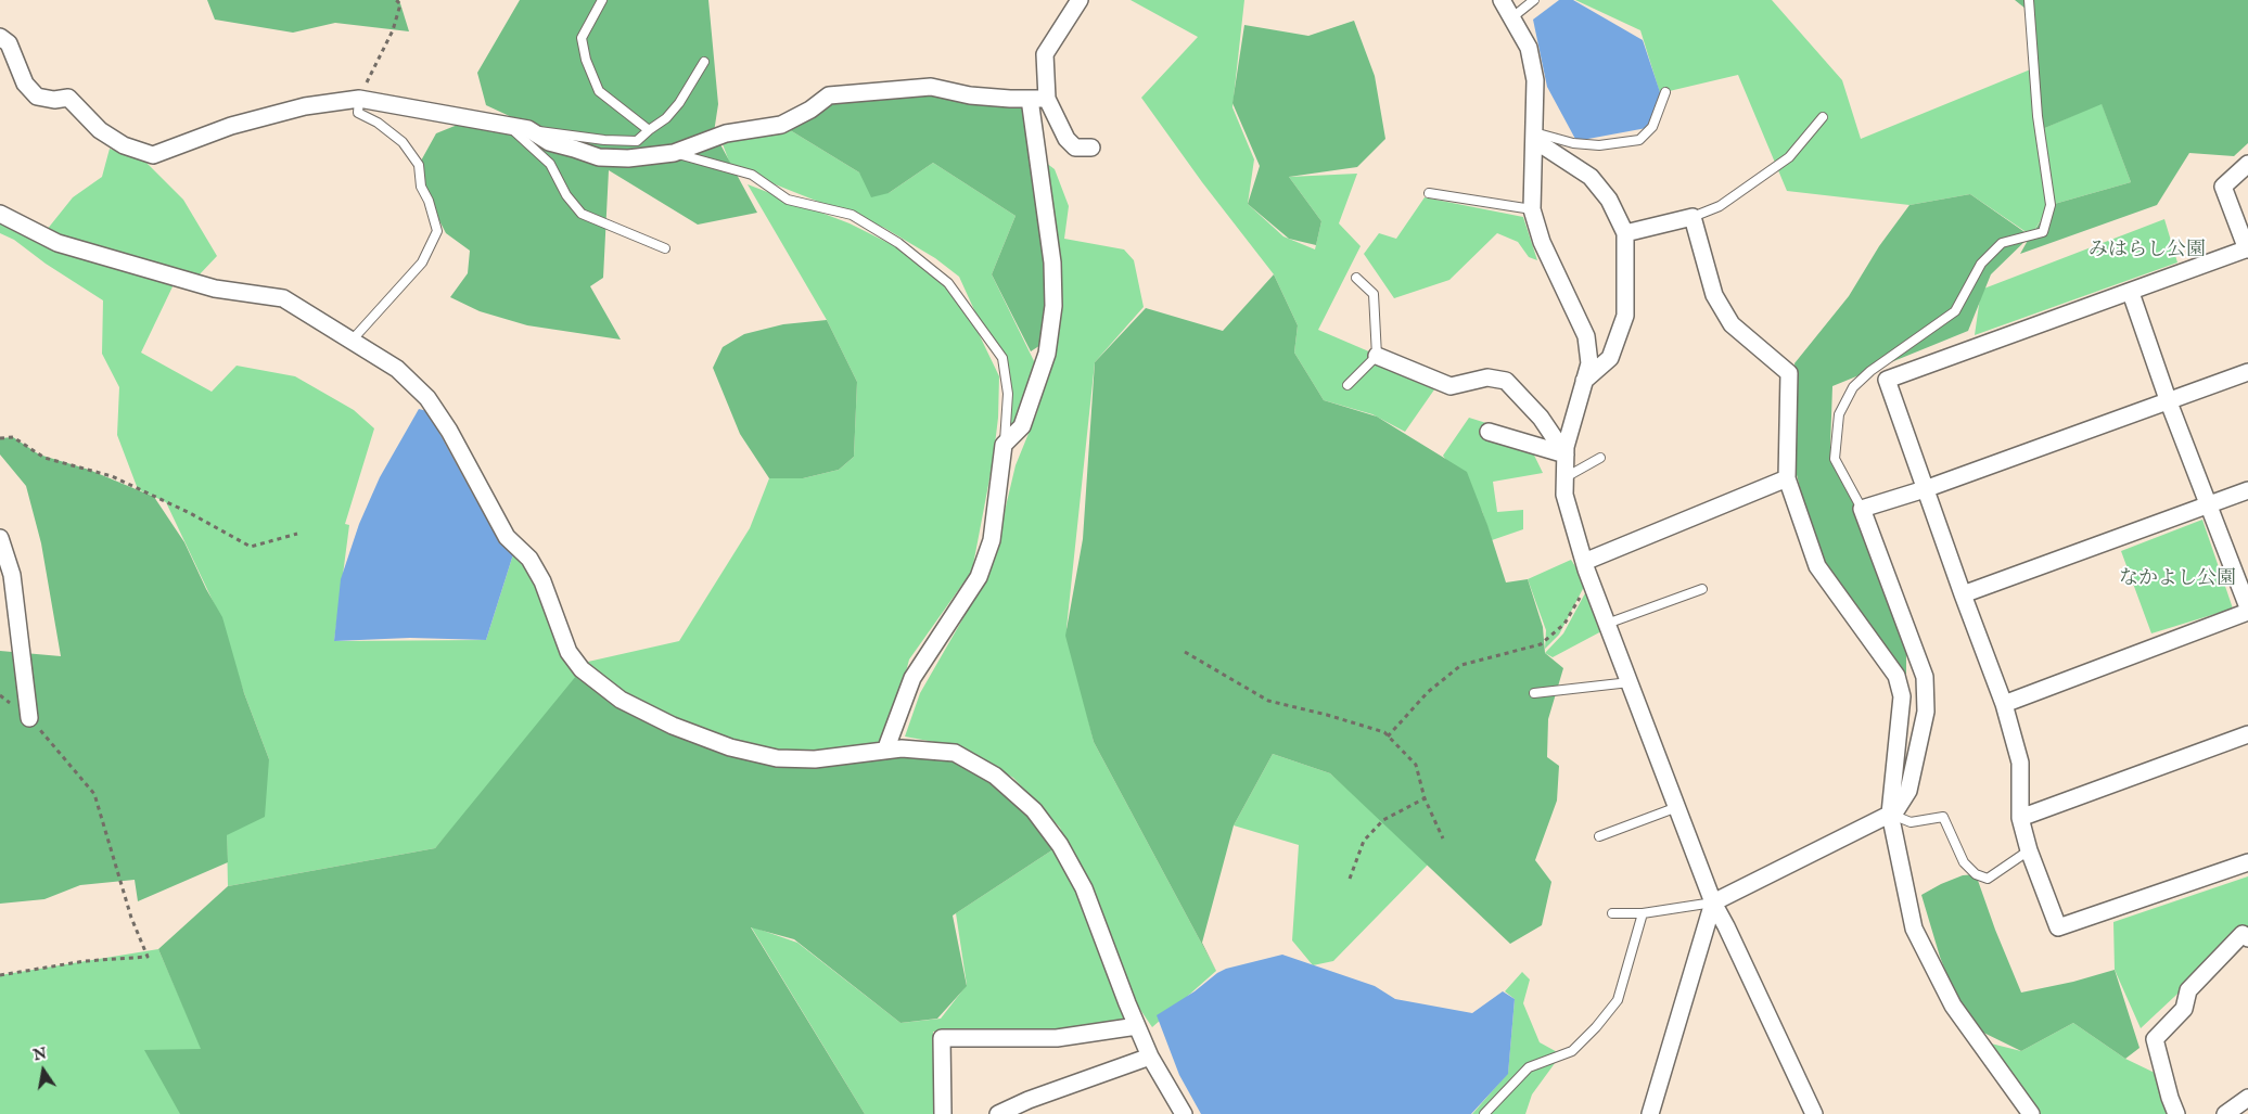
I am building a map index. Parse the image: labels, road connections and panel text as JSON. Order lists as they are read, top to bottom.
{
  "parks": ["みはらし公園", "なかよし公園"],
  "north": "top"
}
